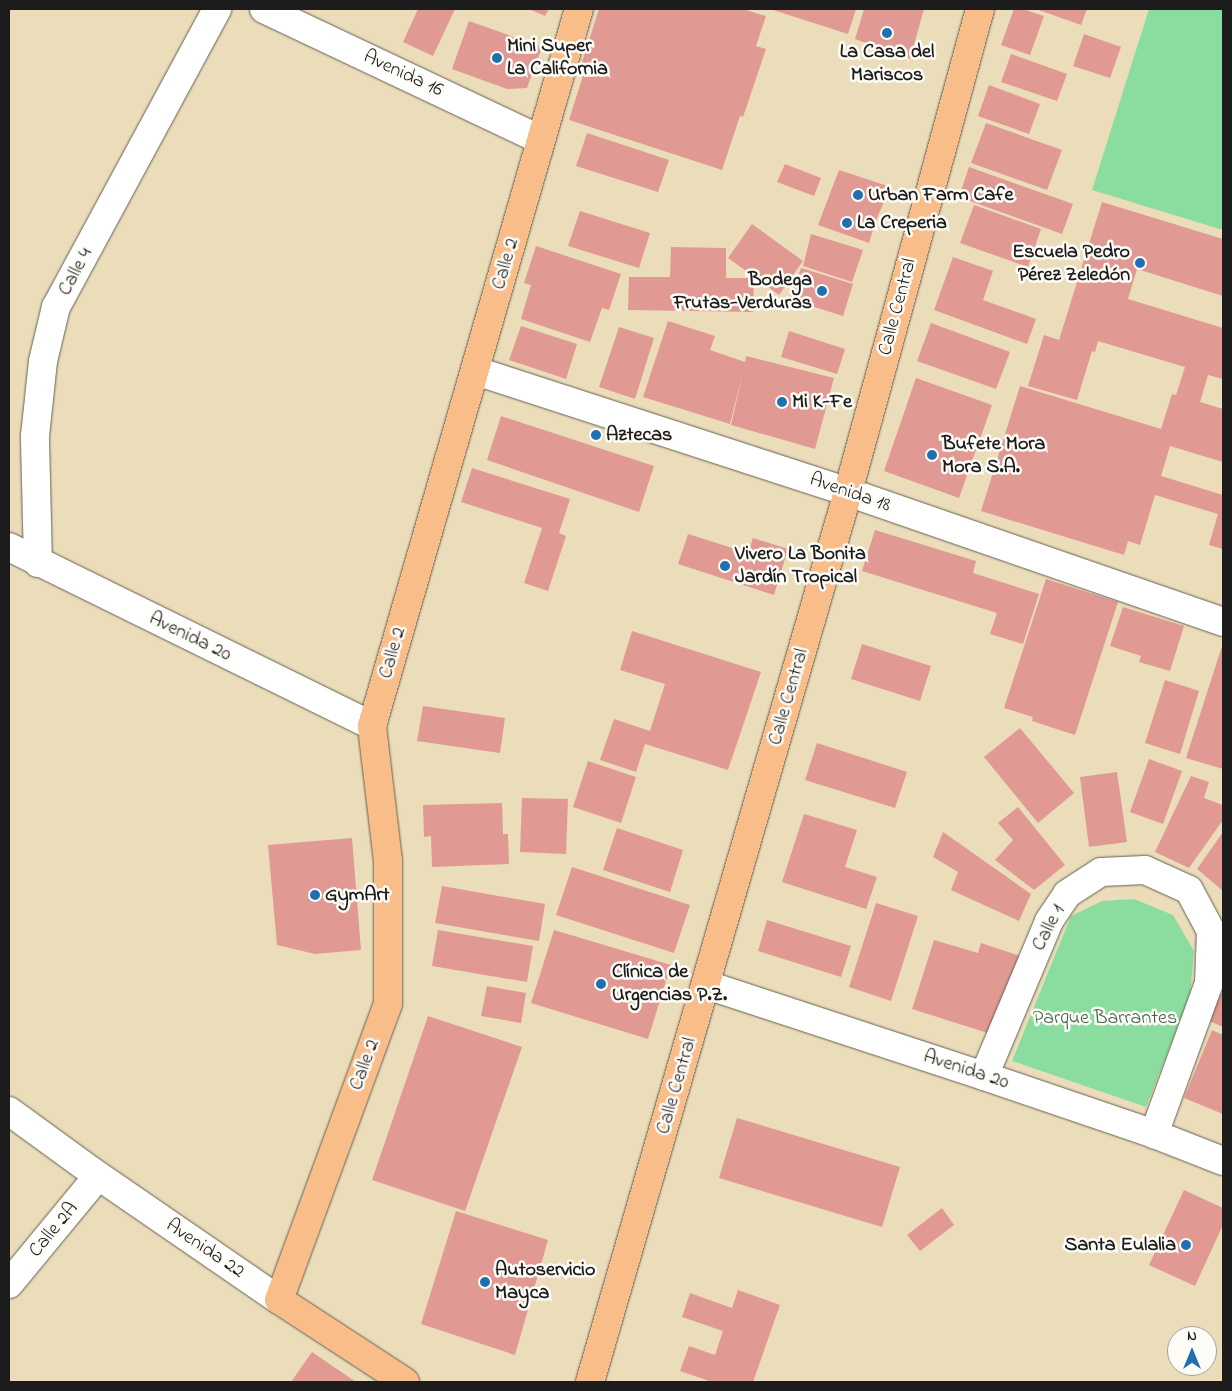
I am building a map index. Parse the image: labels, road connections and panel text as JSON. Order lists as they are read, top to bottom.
{
  "streets": {
    "main road": ["Calle 2", "Calle Central", "Avenida 22"],
    "street": [
      "Avenida 16",
      "Calle 4",
      "Avenida 18",
      "Avenida 20",
      "Calle 1",
      "Calle 2A"
    ]
  },
  "crossings": [
    ["Avenida 16", "Calle 2"],
    ["Calle 2", "Avenida 18"],
    ["Calle 2", "Avenida 20"],
    ["Calle 2", "Avenida 22"],
    ["Calle 4", "Avenida 20"],
    ["Calle Central", "Avenida 18"],
    ["Calle Central", "Avenida 20"],
    ["Avenida 20", "Calle 1"],
    ["Calle 2A", "Avenida 22"]
  ],
  "parks": ["Parque Barrantes"],
  "places": [
    "La Casa del Mariscos",
    "Mini Super La California",
    "Urban Farm Cafe",
    "La Creperia",
    "Escuela Pedro Pérez Zeledón",
    "Bodega Frutas-Verduras",
    "Mi K-Fe",
    "Aztecas",
    "Bufete Mora Mora S.A.",
    "Vivero La Bonita Jardín Tropical",
    "GymArt",
    "Clínica de Urgencias P.Z.",
    "Santa Eulalia",
    "Autoservicio Mayca"
  ],
  "north": "top"
}
